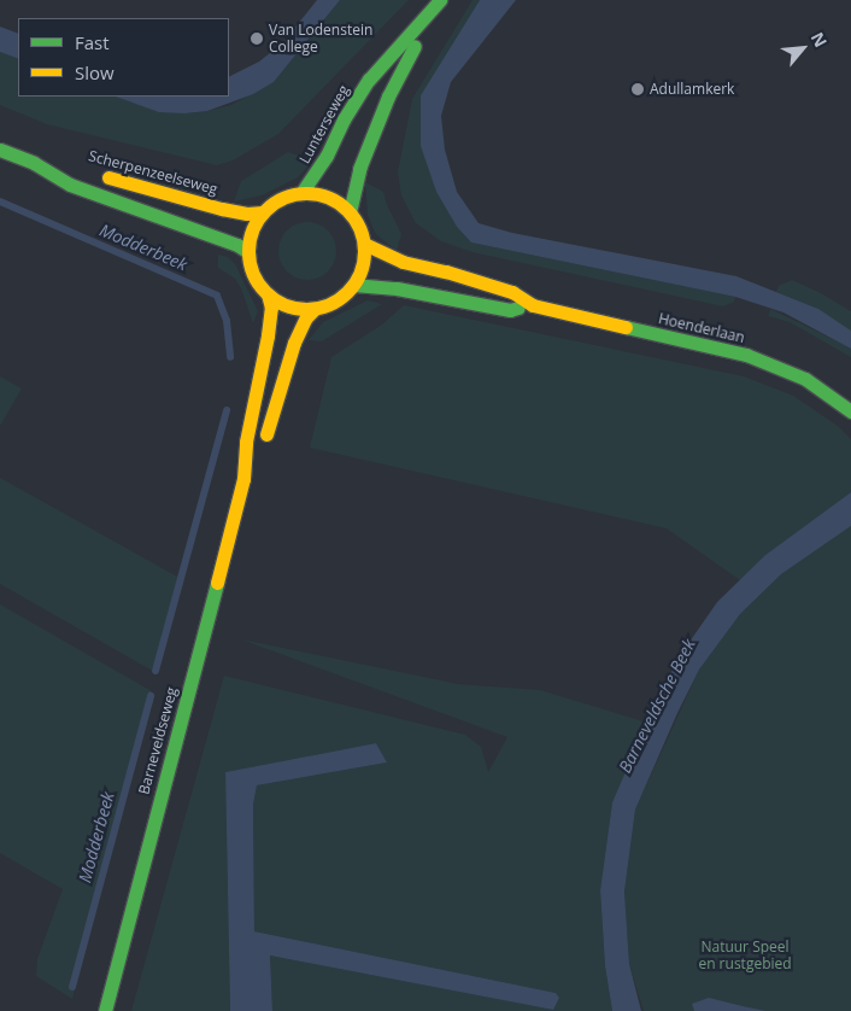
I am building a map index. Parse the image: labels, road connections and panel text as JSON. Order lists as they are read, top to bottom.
{
  "streets": {
    "main road": [
      "Lunterseweg",
      "Scherpenzeelseweg",
      "Hoenderlaan",
      "Barneveldseweg"
    ]
  },
  "crossings": [
    ["Lunterseweg", "Scherpenzeelseweg"],
    ["Lunterseweg", "Hoenderlaan"],
    ["Lunterseweg", "Barneveldseweg"],
    ["Scherpenzeelseweg", "Hoenderlaan"],
    ["Scherpenzeelseweg", "Barneveldseweg"],
    ["Hoenderlaan", "Barneveldseweg"]
  ],
  "water": ["Modderbeek", "Barneveldsche Beek"],
  "parks": ["Natuur Speel en rustgebied"],
  "places": ["Van Lodenstein College", "Adullamkerk"],
  "legend": ["Fast", "Slow"],
  "north": "top right"
}
